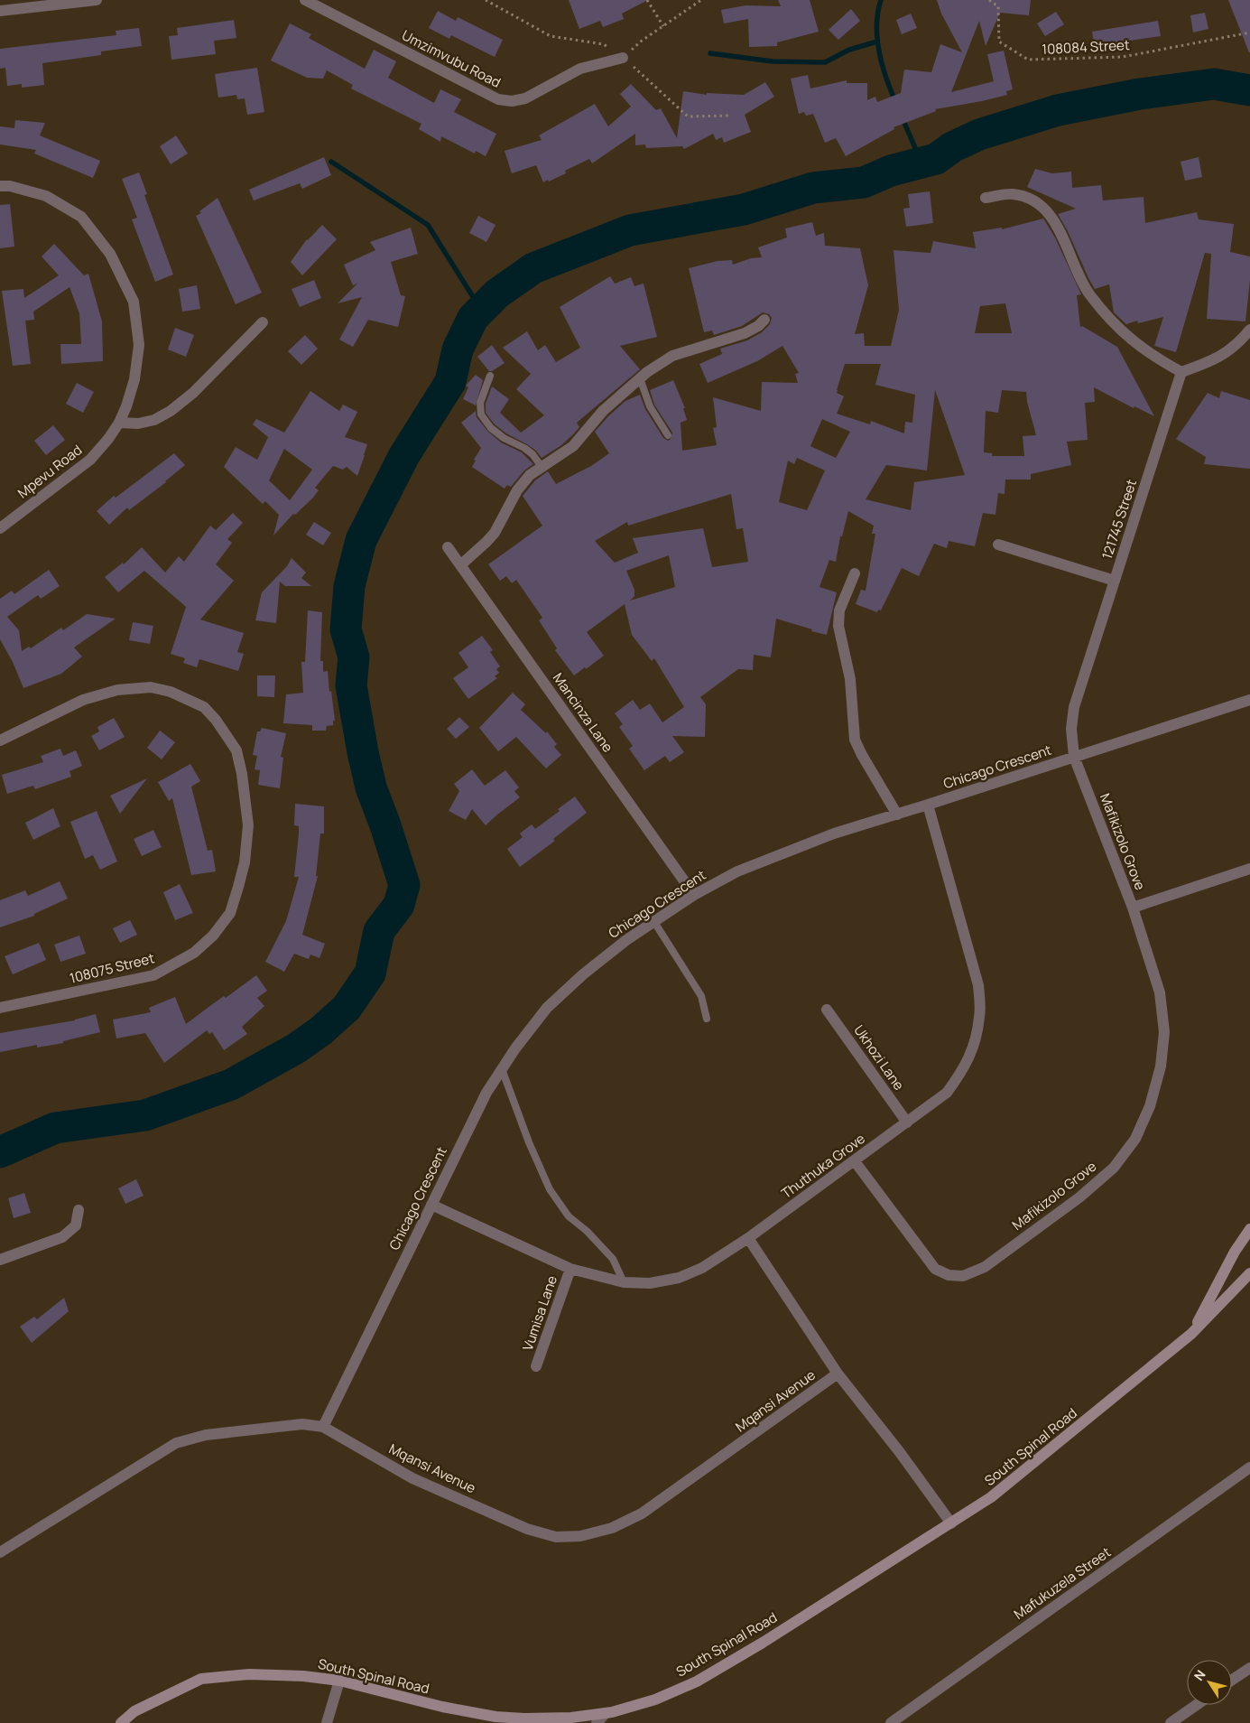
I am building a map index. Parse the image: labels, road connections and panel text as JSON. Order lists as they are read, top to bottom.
{
  "streets": {
    "street": [
      "Umzimvubu Road",
      "Mpevu Road",
      "121745 Street",
      "Mancinza Lane",
      "Chicago Crescent",
      "Mafikizolo Grove",
      "108075 Street",
      "Ukhozi Lane",
      "Thuthuka Grove",
      "Vumisa Lane",
      "Mqansi Avenue",
      "South Spinal Road",
      "Mafukuzela Street"
    ],
    "path": ["108084 Street"]
  },
  "crossings": [
    ["121745 Street", "Chicago Crescent"],
    ["121745 Street", "Mafikizolo Grove"],
    ["Mancinza Lane", "Chicago Crescent"],
    ["Chicago Crescent", "Mafikizolo Grove"],
    ["Chicago Crescent", "Thuthuka Grove"],
    ["Chicago Crescent", "Mqansi Avenue"],
    ["Mafikizolo Grove", "Thuthuka Grove"],
    ["Ukhozi Lane", "Thuthuka Grove"],
    ["Thuthuka Grove", "Vumisa Lane"],
    ["Thuthuka Grove", "Mqansi Avenue"],
    ["Mqansi Avenue", "South Spinal Road"]
  ],
  "north": "top left"
}
